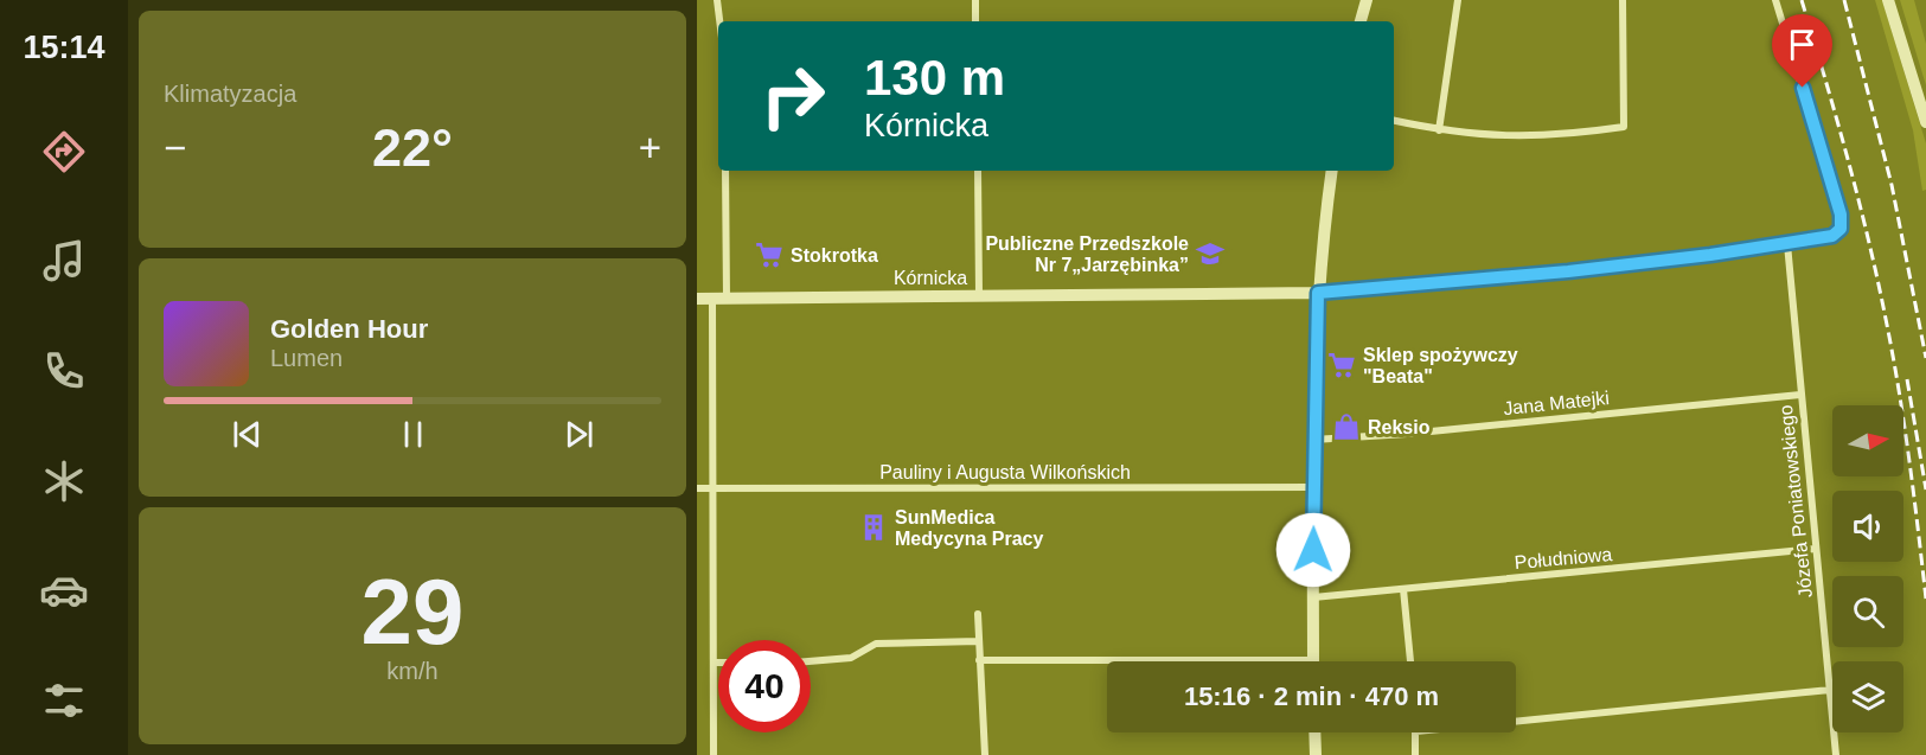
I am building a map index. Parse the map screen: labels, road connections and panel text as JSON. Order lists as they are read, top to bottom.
{
  "streets": {
    "street": [
      "Kórnicka",
      "Jana Matejki",
      "Pauliny i Augusta Wilkońskich",
      "Józefa Poniatowskiego",
      "Południowa"
    ]
  },
  "crossings": [
    ["Kórnicka", "Józefa Poniatowskiego"],
    ["Jana Matejki", "Józefa Poniatowskiego"],
    ["Józefa Poniatowskiego", "Południowa"]
  ],
  "places": {
    "school or university": ["Publiczne Przedszkole Nr 7„Jarzębinka”"],
    "supermarket": ["Stokrotka", "Sklep spożywczy \"Beata\""],
    "shop": ["Reksio"],
    "building": ["SunMedica Medycyna Pracy"]
  },
  "north": "right",
  "page": {
    "tabs": "15:14",
    "tile": [
      "Klimatyzacja",
      ["29", "km/h"]
    ],
    "turn": ["130 m", "Kórnicka"],
    "heat": ["−", "22°", "+"],
    "song": ["Golden Hour", "Lumen"],
    "limit": "40",
    "trip": "15:16 · 2 min · 470 m"
  }
}
